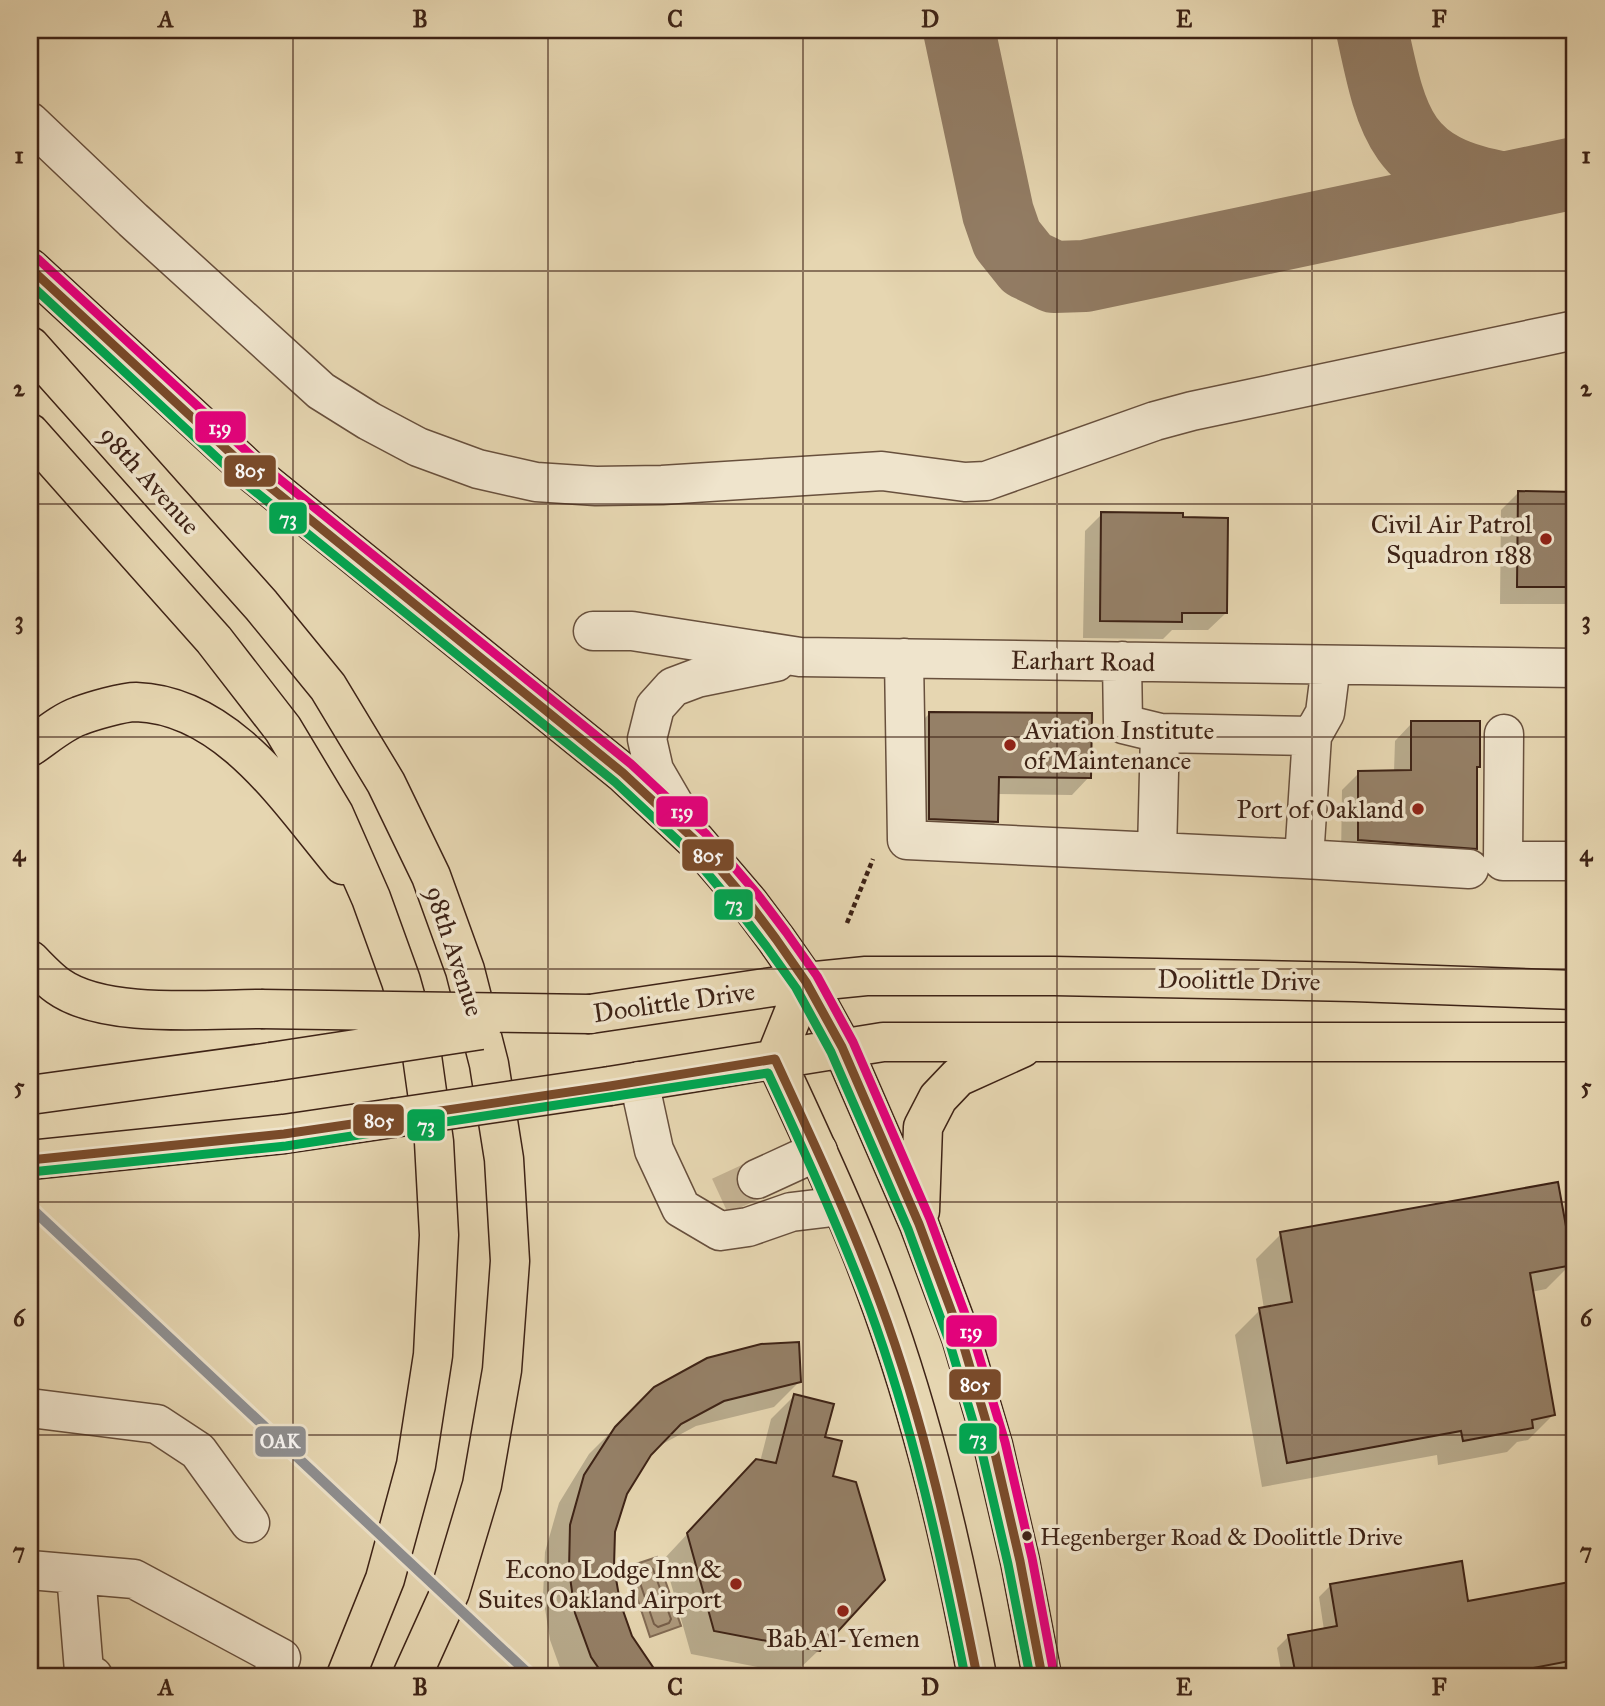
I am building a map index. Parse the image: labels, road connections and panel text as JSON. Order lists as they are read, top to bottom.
{
  "streets": {
    "main road": ["98th Avenue", "Doolittle Drive"],
    "street": ["Earhart Road"]
  },
  "places": [
    "Civil Air Patrol Squadron 188",
    "Aviation Institute of Maintenance",
    "Port of Oakland",
    "Hegenberger Road & Doolittle Drive",
    "Econo Lodge Inn & Suites Oakland Airport",
    "Bab Al-Yemen"
  ],
  "lines": [
    "transit line 1;9",
    "transit line 805",
    "transit line 73",
    "transit line OAK"
  ],
  "grid": {
    "columns": [
      "A",
      "B",
      "C",
      "D",
      "E",
      "F"
    ],
    "rows": [
      "1",
      "2",
      "3",
      "4",
      "5",
      "6",
      "7"
    ]
  }
}
